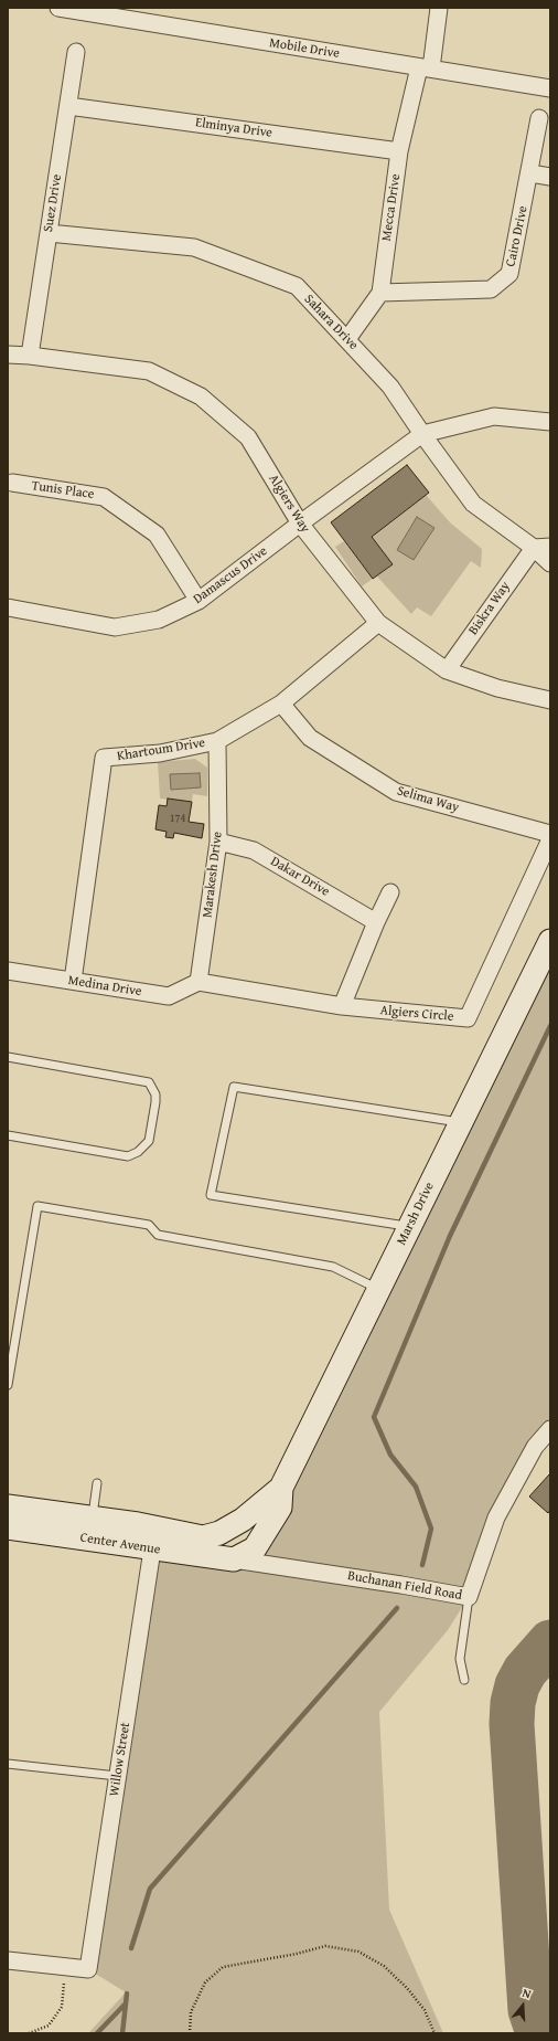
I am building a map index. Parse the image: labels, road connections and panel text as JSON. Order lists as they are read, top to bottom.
{
  "streets": {
    "street": [
      "Mobile Drive",
      "Elminya Drive",
      "Suez Drive",
      "Mecca Drive",
      "Cairo Drive",
      "Sahara Drive",
      "Tunis Place",
      "Algiers Way",
      "Damascus Drive",
      "Biskra Way",
      "Khartoum Drive",
      "Selima Way",
      "Marakesh Drive",
      "Dakar Drive",
      "Medina Drive",
      "Algiers Circle",
      "Marsh Drive",
      "Center Avenue",
      "Buchanan Field Road",
      "Willow Street"
    ]
  },
  "crossings": [
    ["Mobile Drive", "Mecca Drive"],
    ["Elminya Drive", "Suez Drive"],
    ["Elminya Drive", "Mecca Drive"],
    ["Suez Drive", "Sahara Drive"],
    ["Suez Drive", "Algiers Way"],
    ["Mecca Drive", "Cairo Drive"],
    ["Mecca Drive", "Sahara Drive"],
    ["Sahara Drive", "Damascus Drive"],
    ["Sahara Drive", "Biskra Way"],
    ["Tunis Place", "Damascus Drive"],
    ["Algiers Way", "Damascus Drive"],
    ["Algiers Way", "Biskra Way"],
    ["Algiers Way", "Khartoum Drive"],
    ["Khartoum Drive", "Selima Way"],
    ["Khartoum Drive", "Marakesh Drive"],
    ["Khartoum Drive", "Medina Drive"],
    ["Marakesh Drive", "Dakar Drive"],
    ["Marakesh Drive", "Medina Drive"],
    ["Marakesh Drive", "Algiers Circle"],
    ["Medina Drive", "Algiers Circle"],
    ["Marsh Drive", "Center Avenue"],
    ["Marsh Drive", "Buchanan Field Road"],
    ["Center Avenue", "Buchanan Field Road"],
    ["Center Avenue", "Willow Street"]
  ],
  "house_numbers": ["174"],
  "north": "top"
}
